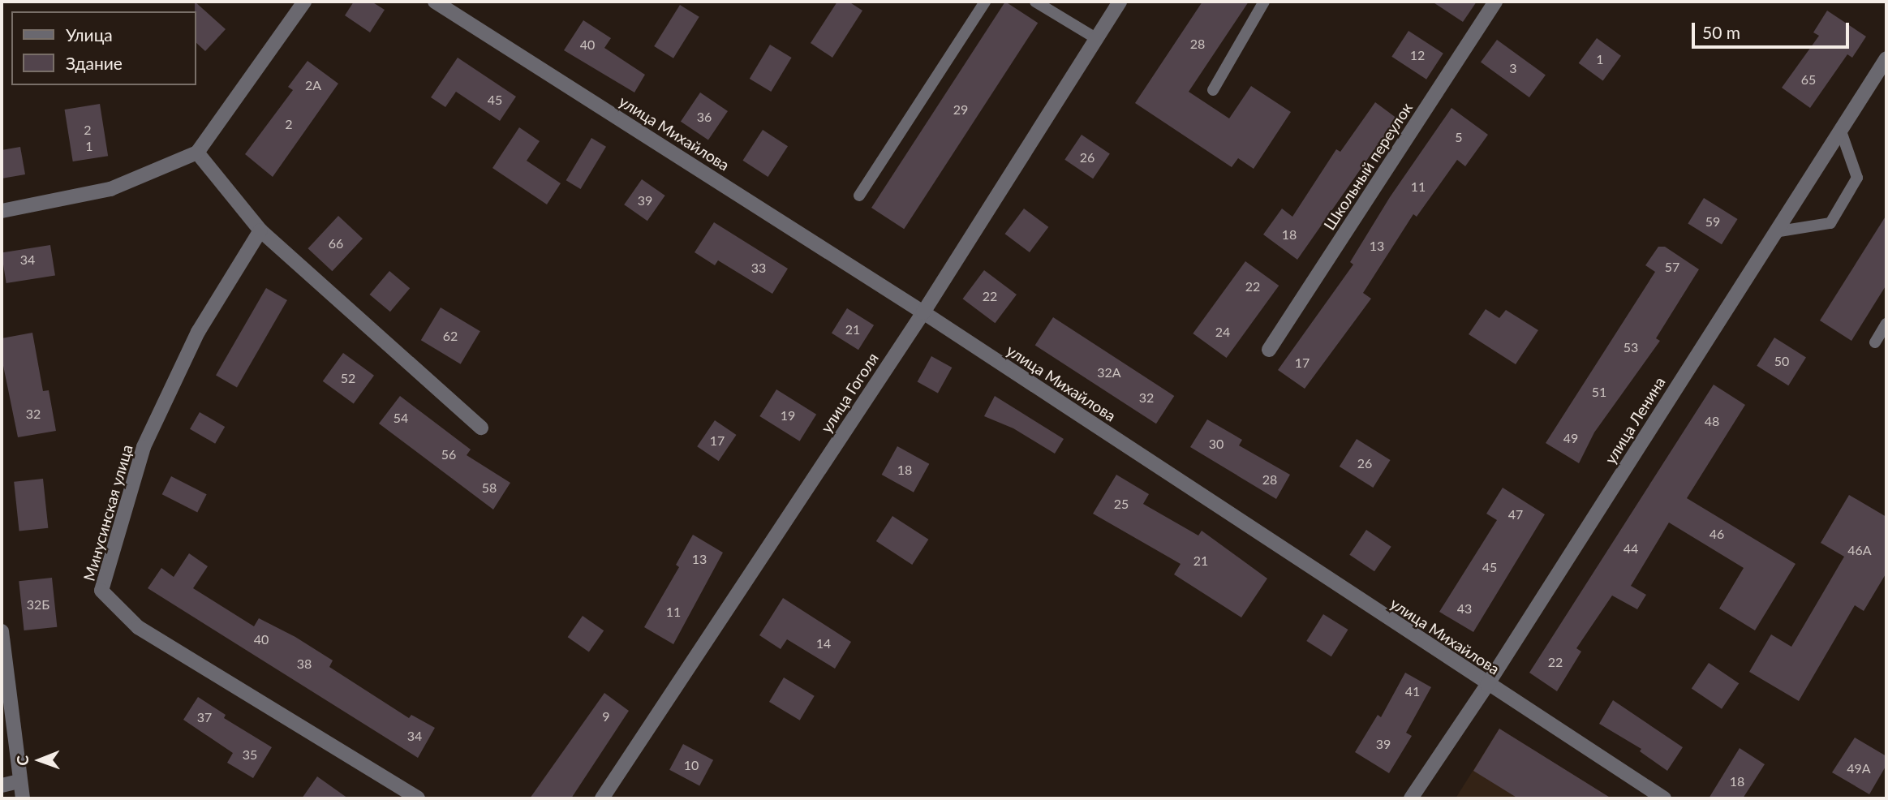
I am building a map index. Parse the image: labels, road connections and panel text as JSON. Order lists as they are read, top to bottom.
{
  "streets": {
    "street": [
      "улица Михайлова",
      "Школьный переулок",
      "улица Гоголя",
      "улица Ленина",
      "Минусинская улица"
    ]
  },
  "crossings": [
    ["улица Михайлова", "улица Гоголя"],
    ["улица Михайлова", "улица Ленина"]
  ],
  "house_numbers": [
    "28",
    "40",
    "12",
    "1",
    "3",
    "65",
    "2А",
    "45",
    "29",
    "36",
    "2",
    "2",
    "5",
    "1",
    "26",
    "11",
    "39",
    "59",
    "18",
    "66",
    "13",
    "34",
    "57",
    "33",
    "22",
    "22",
    "21",
    "24",
    "62",
    "53",
    "50",
    "17",
    "32А",
    "52",
    "51",
    "32",
    "32",
    "19",
    "54",
    "48",
    "49",
    "17",
    "30",
    "56",
    "26",
    "18",
    "28",
    "58",
    "25",
    "47",
    "46",
    "44",
    "46А",
    "13",
    "21",
    "45",
    "32Б",
    "43",
    "11",
    "40",
    "14",
    "22",
    "38",
    "41",
    "9",
    "37",
    "34",
    "39",
    "35",
    "10",
    "49А",
    "18"
  ],
  "legend": ["Улица", "Здание"],
  "scale_bar": "50 m",
  "north": "left"
}
